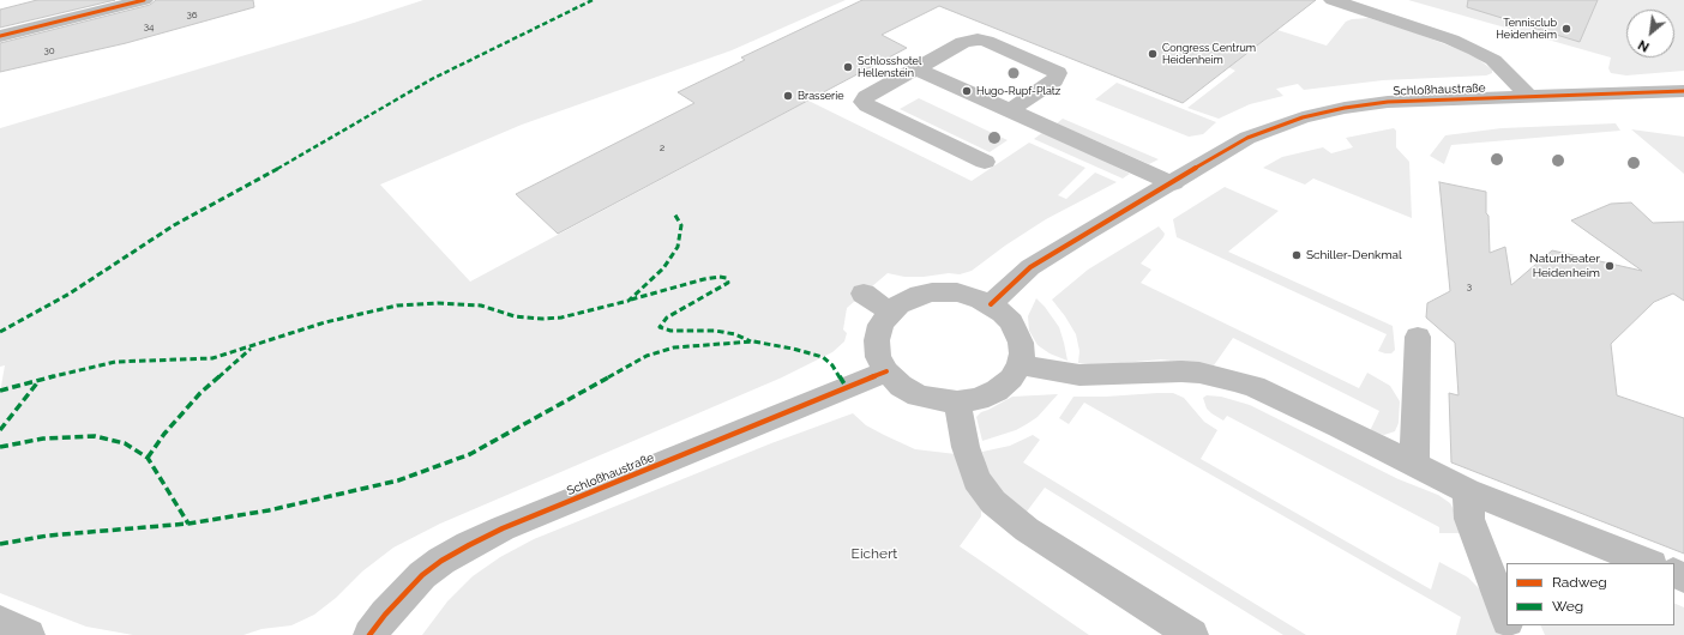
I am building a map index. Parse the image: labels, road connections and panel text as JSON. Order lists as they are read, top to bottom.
{
  "streets": {
    "street": ["Schloßhaustraße"]
  },
  "parks": ["Eichert"],
  "places": [
    "Tennisclub Heidenheim",
    "Congress Centrum Heidenheim",
    "Schlosshotel Hellenstein",
    "Hugo-Rupf-Platz",
    "Brasserie",
    "Schiller-Denkmal",
    "Naturtheater Heidenheim"
  ],
  "house_numbers": [
    "36",
    "34",
    "30",
    "2",
    "3"
  ],
  "legend": ["Radweg", "Weg"],
  "north": "bottom left"
}
